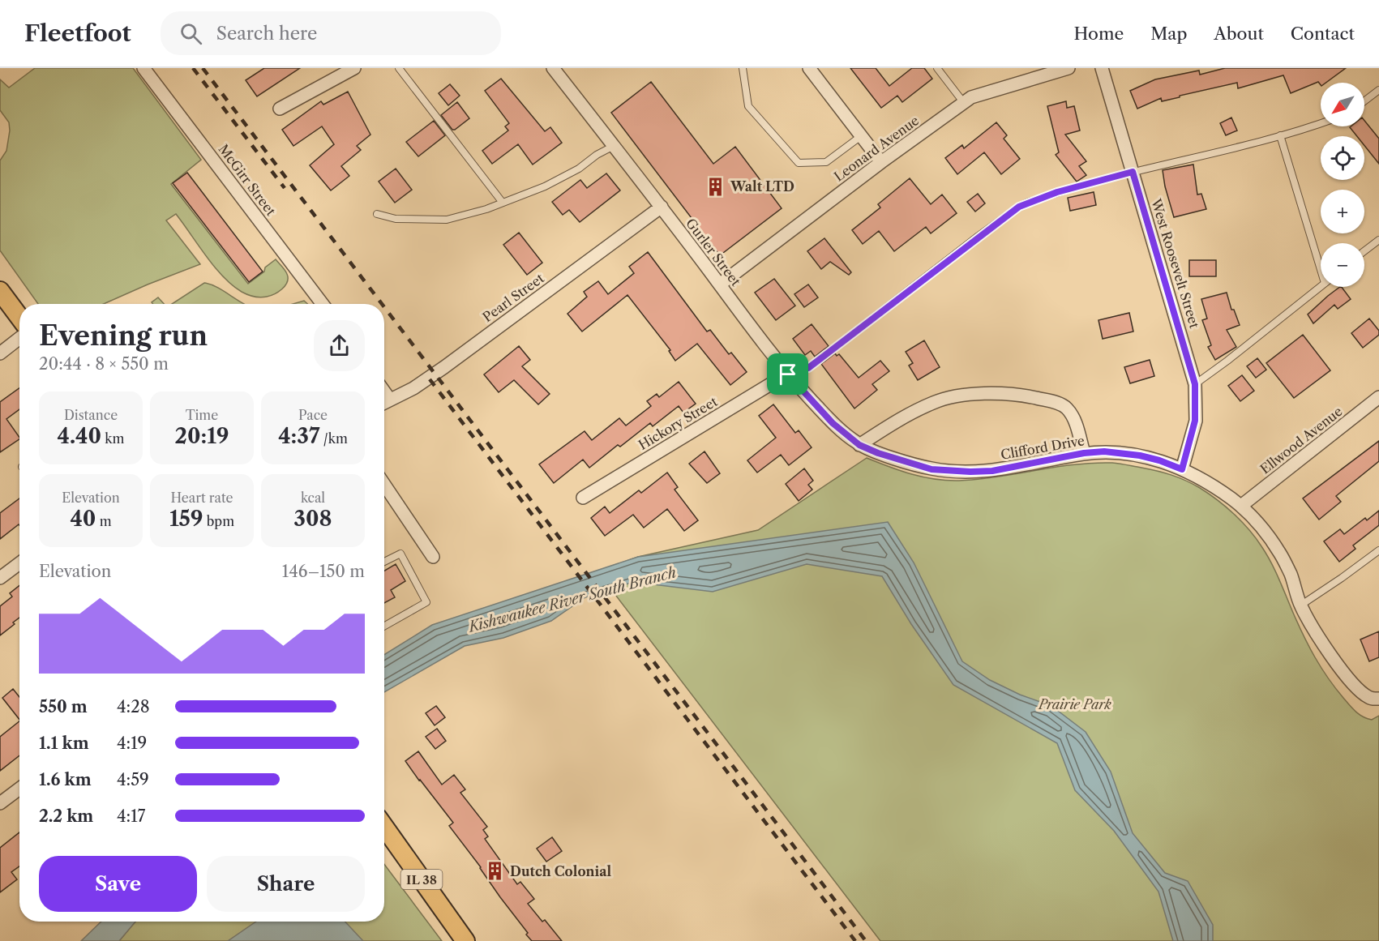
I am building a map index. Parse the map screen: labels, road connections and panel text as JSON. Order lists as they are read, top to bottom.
{
  "streets": {
    "main road": ["IL 38"],
    "street": [
      "Leonard Avenue",
      "McGirr Street",
      "Gurler Street",
      "West Roosevelt Street",
      "Pearl Street",
      "Hickory Street",
      "Ellwood Avenue",
      "Clifford Drive"
    ]
  },
  "crossings": [
    ["Leonard Avenue", "Gurler Street"],
    ["Gurler Street", "Pearl Street"],
    ["Gurler Street", "Hickory Street"],
    ["Gurler Street", "Clifford Drive"],
    ["West Roosevelt Street", "Clifford Drive"],
    ["Ellwood Avenue", "Clifford Drive"]
  ],
  "water": ["Kishwaukee River South Branch"],
  "parks": ["Prairie Park"],
  "places": {
    "building": ["Walt LTD", "Dutch Colonial"]
  },
  "north": "bottom left",
  "page": {
    "header": "Fleetfoot",
    "search": "Search here",
    "nav": [
      "Home",
      "Map",
      "About",
      "Contact"
    ],
    "map_buttons": ["+", "−"],
    "heading": ["Evening run", "20:44 · 8 × 550 m"],
    "stats": [
      ["Distance", "4.40 km"],
      ["Time", "20:19"],
      ["Pace", "4:37 /km"],
      ["Elevation", "40 m"],
      ["Heart rate", "159 bpm"],
      ["kcal", "308"]
    ],
    "chart": ["Elevation", "146–150 m"],
    "list": [
      {
        "name": "550 m",
        "note": "4:28"
      },
      {
        "name": "1.1 km",
        "note": "4:19"
      },
      {
        "name": "1.6 km",
        "note": "4:59"
      },
      {
        "name": "2.2 km",
        "note": "4:17"
      }
    ],
    "buttons": ["Save", "Share"]
  }
}
